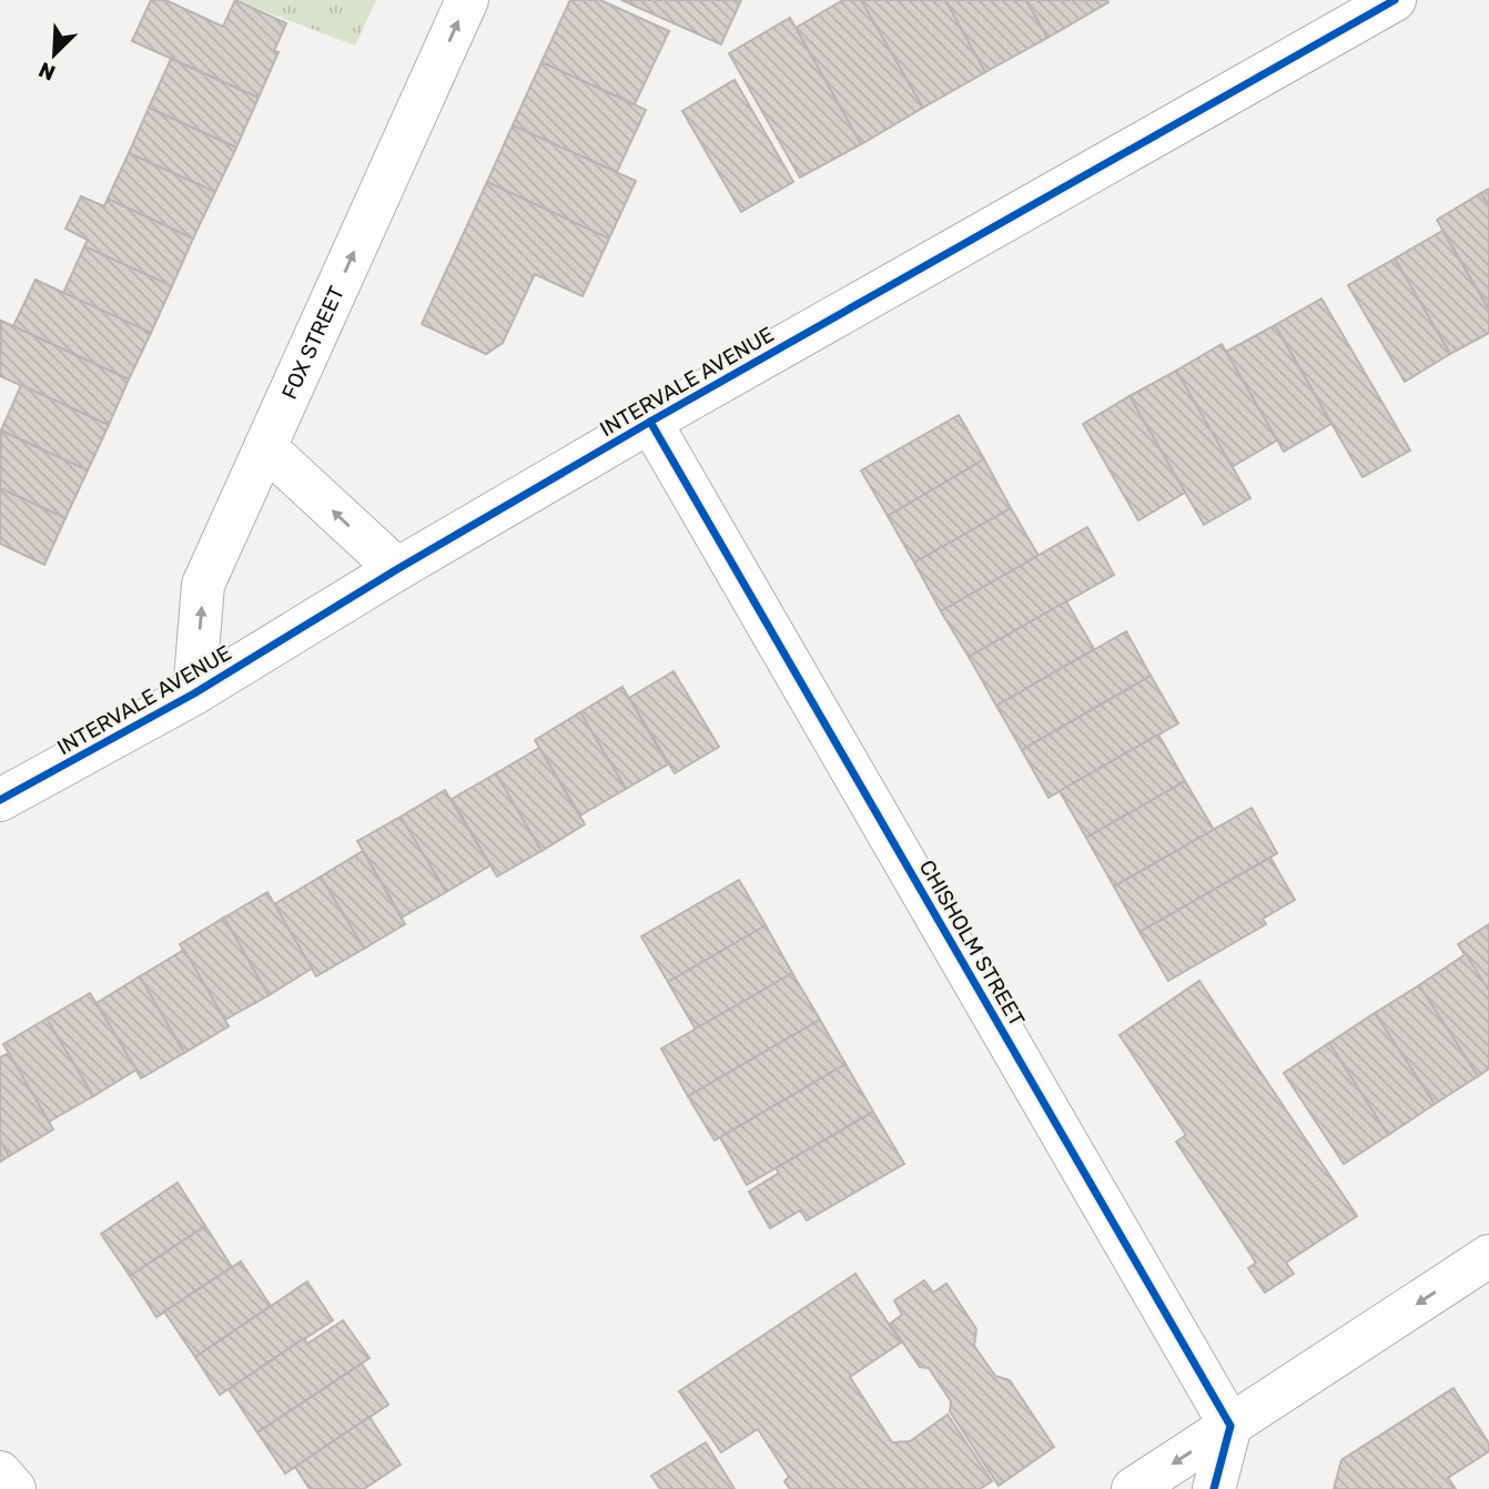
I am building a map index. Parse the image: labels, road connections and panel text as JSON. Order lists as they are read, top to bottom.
{
  "streets": {
    "street": ["FOX STREET", "INTERVALE AVENUE", "CHISHOLM STREET"]
  },
  "crossings": [
    ["FOX STREET", "INTERVALE AVENUE"],
    ["INTERVALE AVENUE", "CHISHOLM STREET"]
  ],
  "one_way": ["FOX STREET"],
  "north": "bottom left"
}
